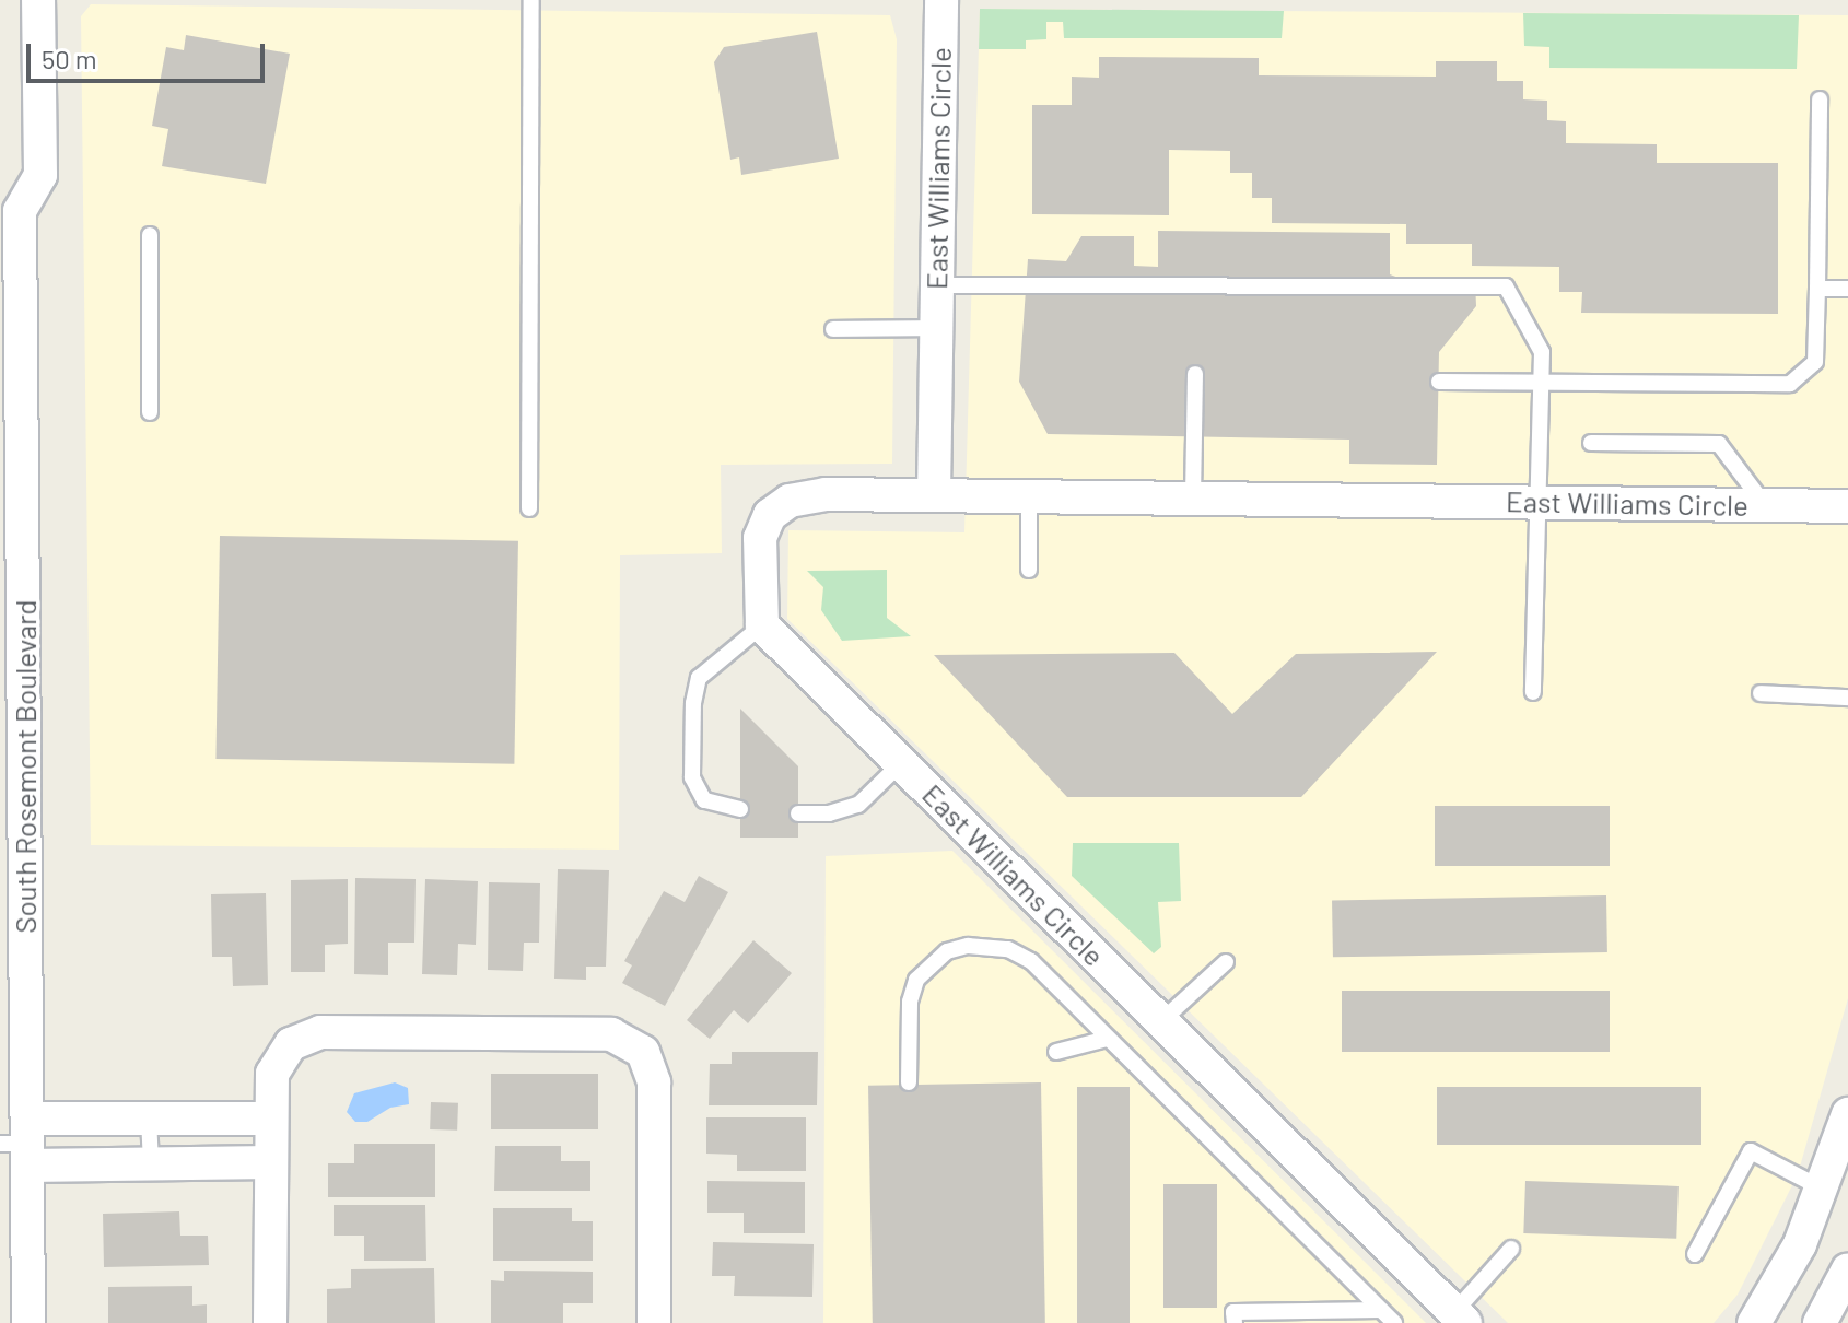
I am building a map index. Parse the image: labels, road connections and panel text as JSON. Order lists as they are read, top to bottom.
{
  "streets": {
    "street": ["East Williams Circle", "South Rosemont Boulevard"]
  },
  "scale_bar": "50 m"
}
